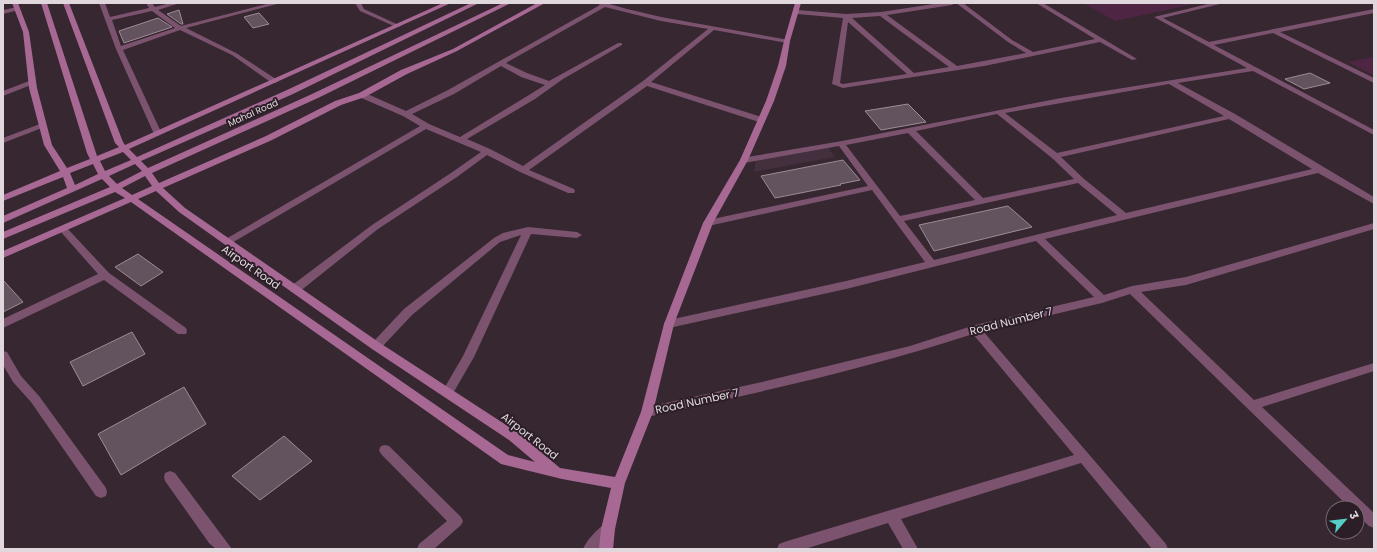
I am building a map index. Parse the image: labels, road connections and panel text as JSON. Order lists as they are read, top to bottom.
{
  "streets": {
    "street": ["Mahal Road", "Airport Road", "Road Number 7"]
  },
  "crossings": [
    ["Mahal Road", "Airport Road"]
  ],
  "north": "top right"
}
